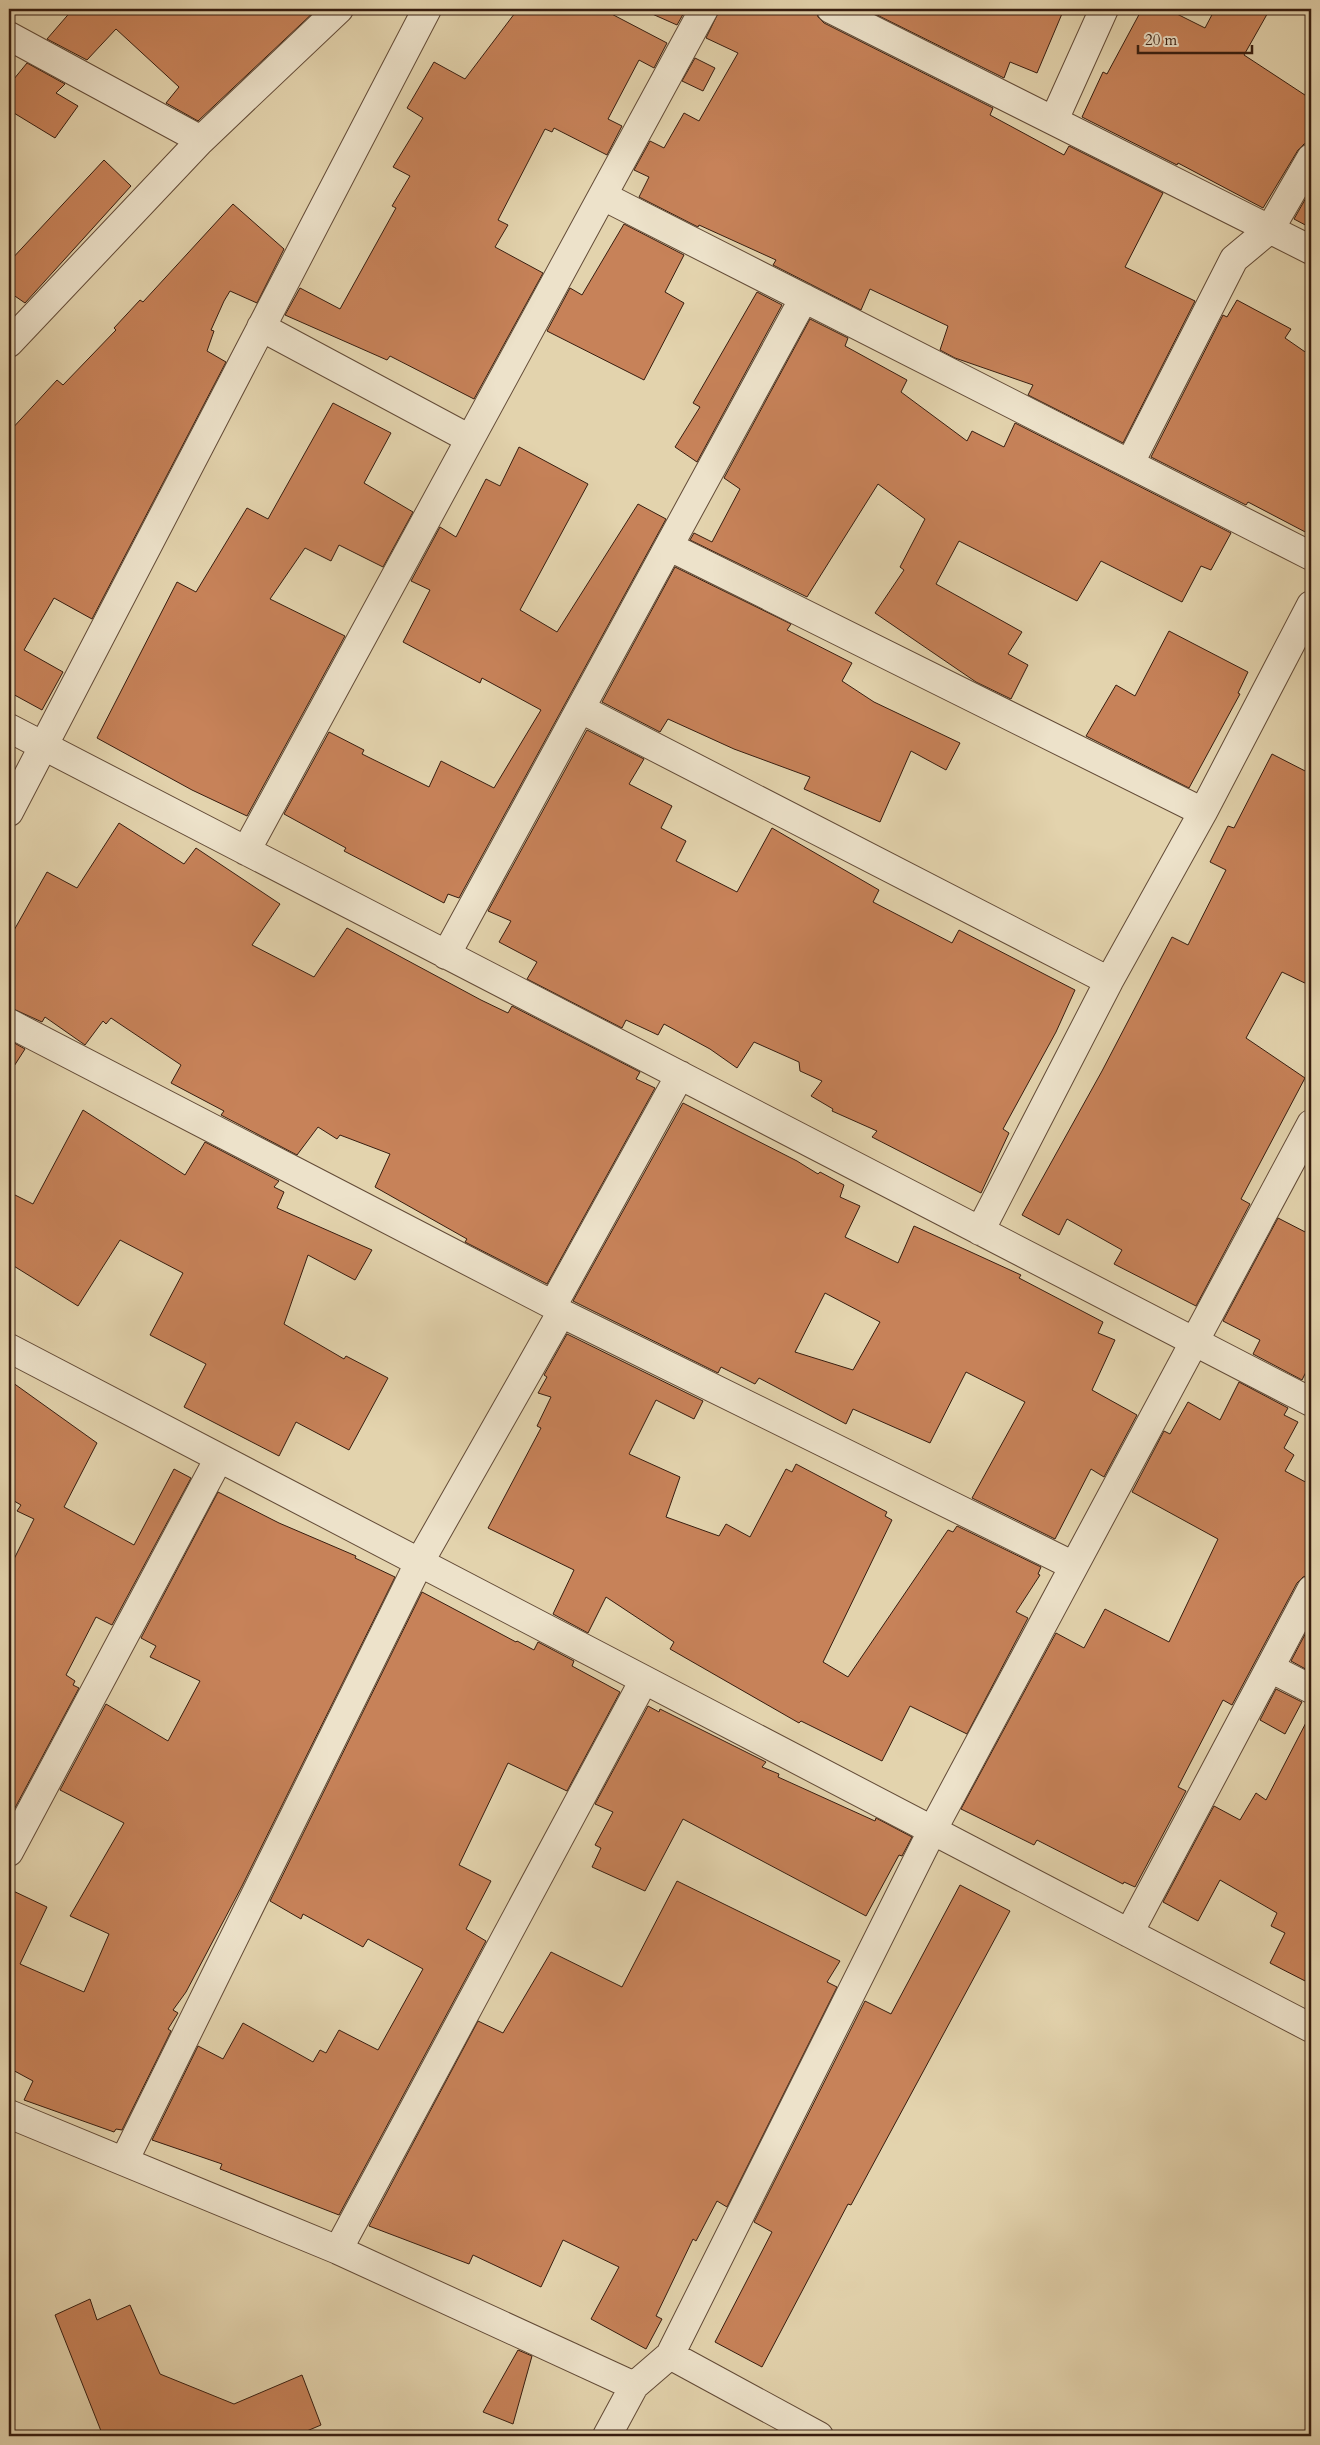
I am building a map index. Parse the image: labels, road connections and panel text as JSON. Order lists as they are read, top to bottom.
{
  "scale_bar": "20 m"
}
